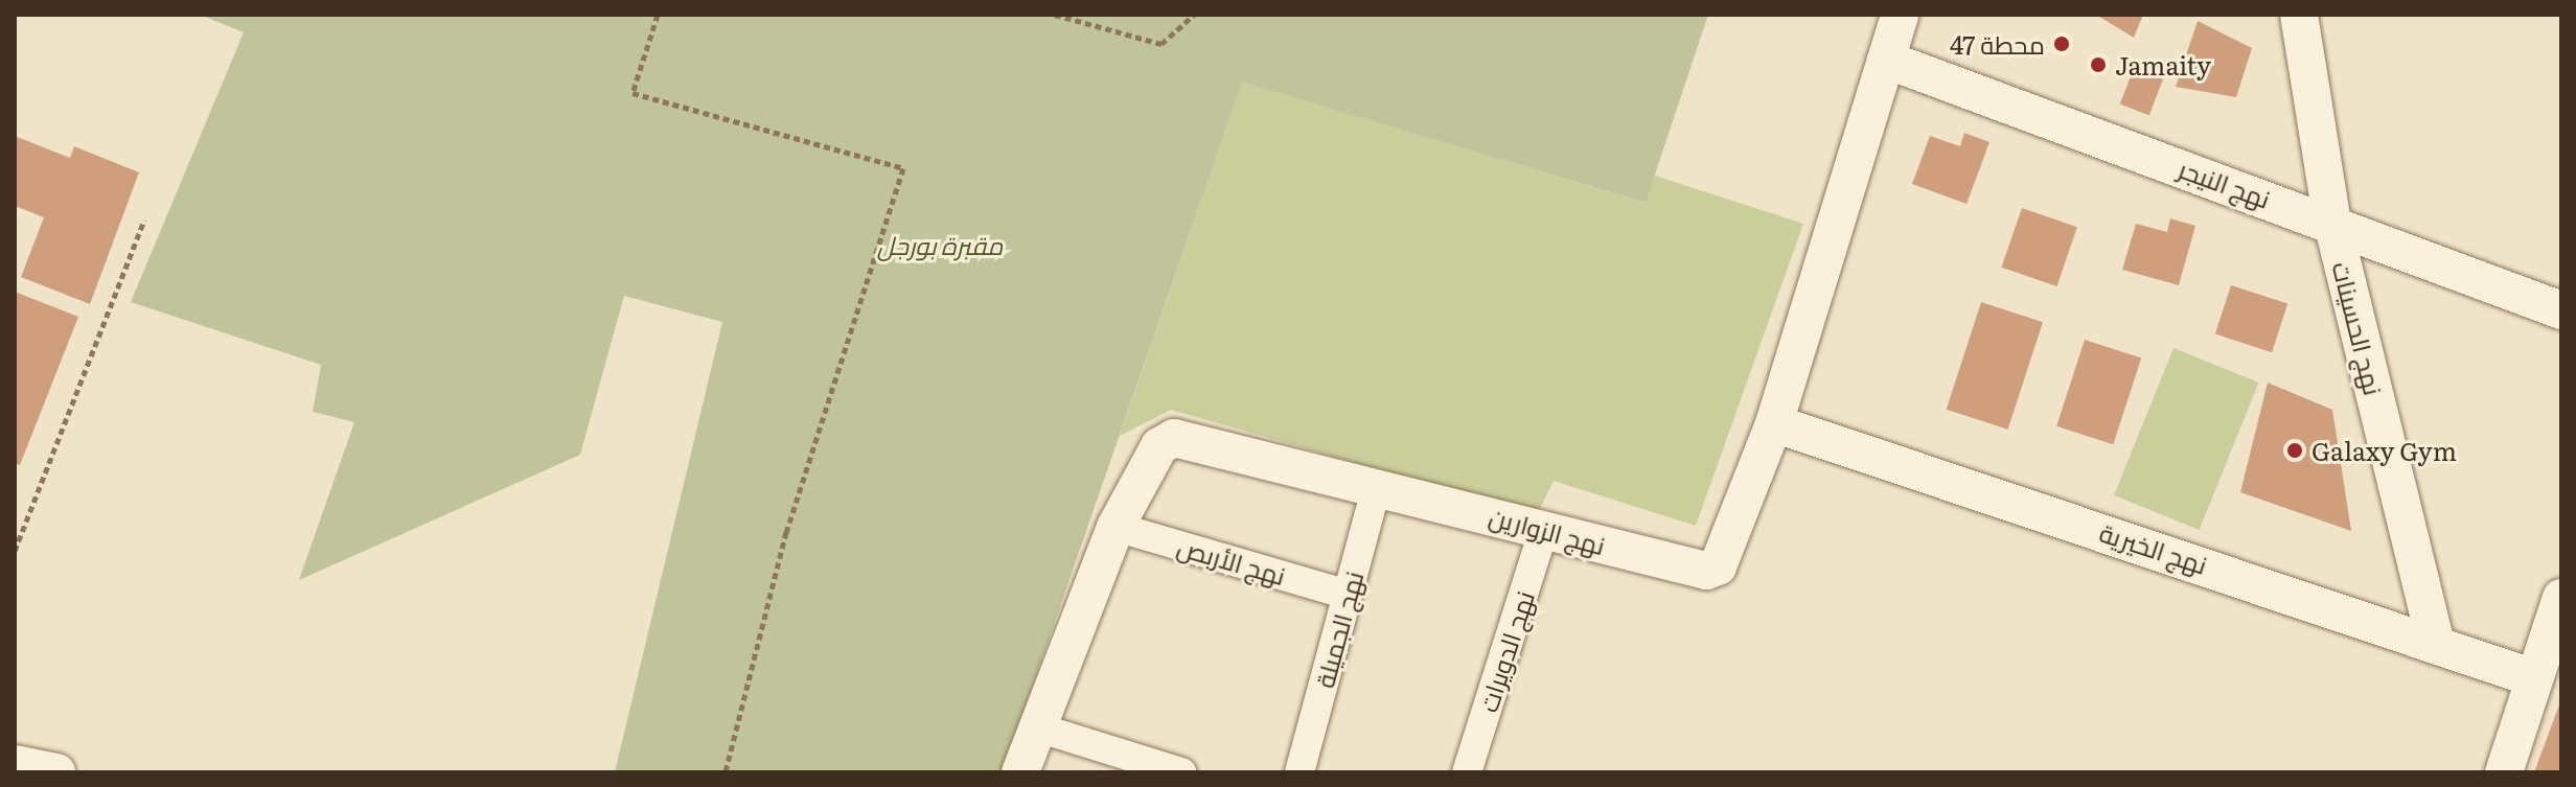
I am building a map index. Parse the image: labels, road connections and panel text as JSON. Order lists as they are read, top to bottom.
{
  "streets": {
    "street": [
      "نهج النيجر",
      "نهج الحسينات",
      "نهج الزوارين",
      "نهج الخيرية",
      "نهج الأربص",
      "نهج الجميلة",
      "نهج الدويرات"
    ]
  },
  "crossings": [
    ["نهج النيجر", "نهج الحسينات"],
    ["نهج النيجر", "نهج الزوارين"],
    ["نهج الحسينات", "نهج الخيرية"],
    ["نهج الزوارين", "نهج الخيرية"],
    ["نهج الزوارين", "نهج الأربص"],
    ["نهج الزوارين", "نهج الجميلة"],
    ["نهج الزوارين", "نهج الدويرات"],
    ["نهج الأربص", "نهج الجميلة"]
  ],
  "parks": ["مقبرة بورجل"],
  "places": ["محطة 47", "Jamaity", "Galaxy Gym"]
}
